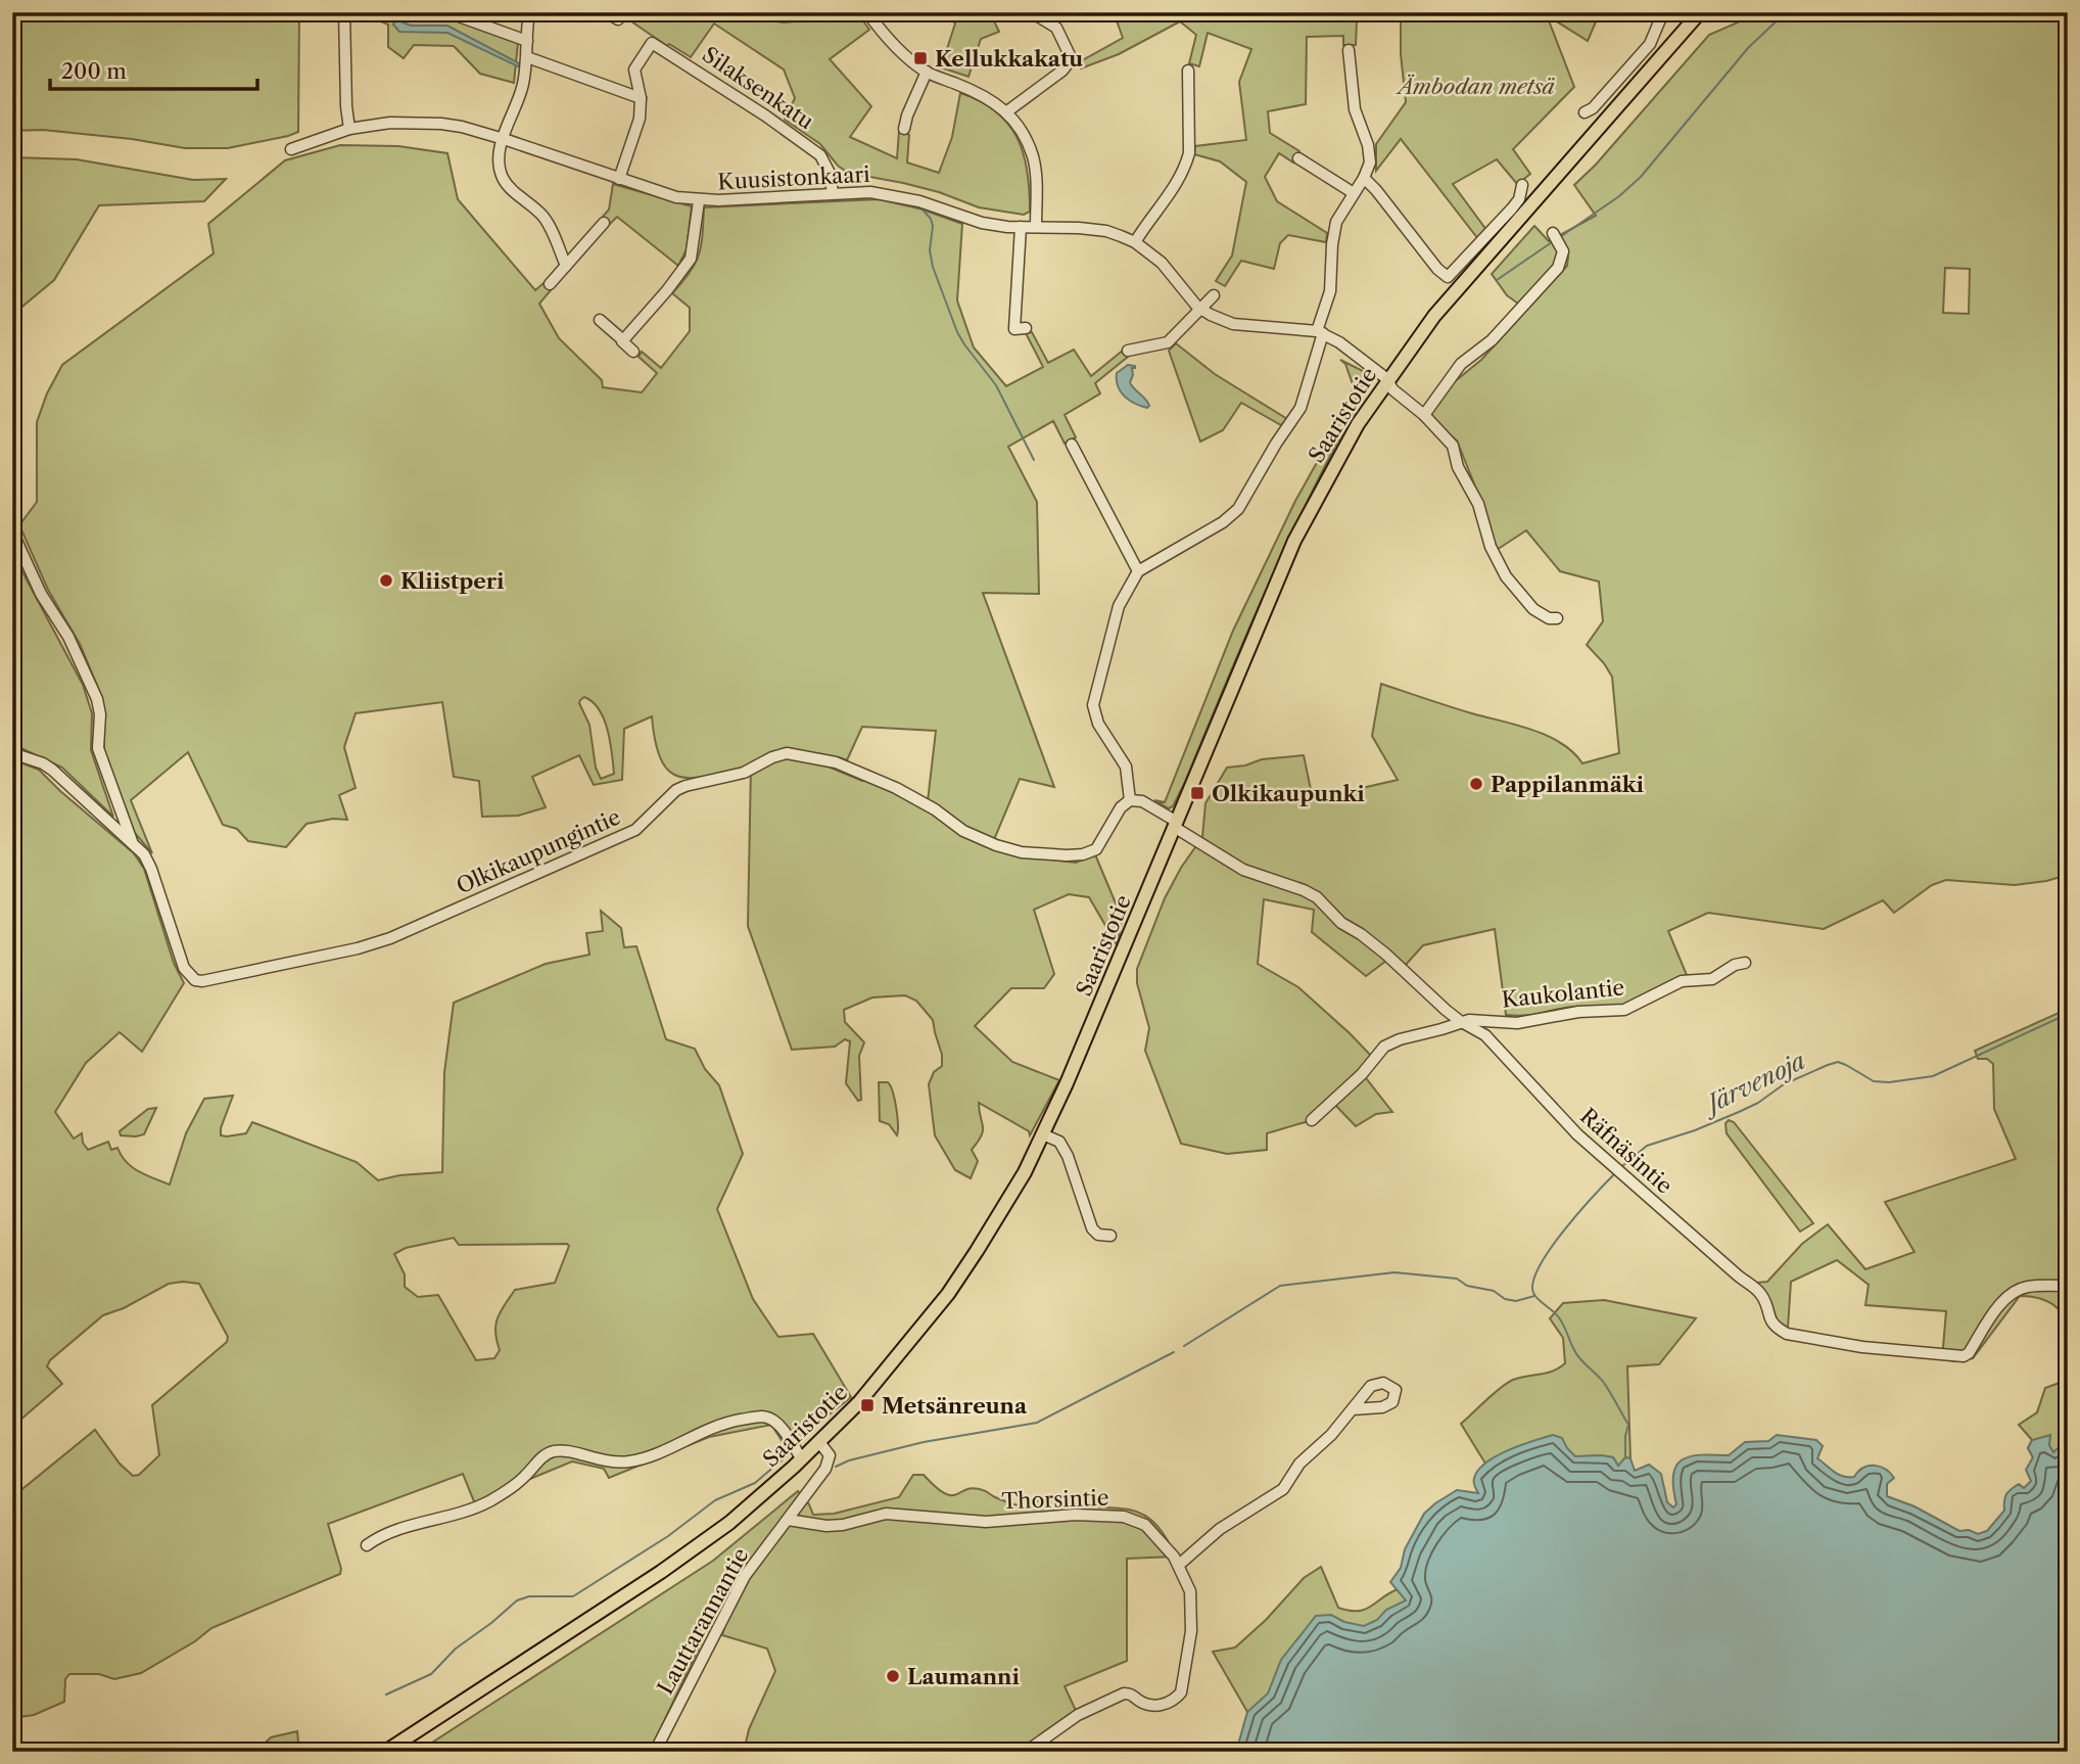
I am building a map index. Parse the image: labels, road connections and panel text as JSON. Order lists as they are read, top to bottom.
{
  "streets": {
    "main road": ["Saaristotie"],
    "street": [
      "Silaksenkatu",
      "Kuusistonkaari",
      "Olkikaupungintie",
      "Kaukolantie",
      "Räfnäsintie",
      "Thorsintie",
      "Lauttarannantie"
    ]
  },
  "crossings": [
    ["Silaksenkatu", "Kuusistonkaari"],
    ["Kuusistonkaari", "Saaristotie"],
    ["Saaristotie", "Räfnäsintie"],
    ["Saaristotie", "Lauttarannantie"],
    ["Kaukolantie", "Räfnäsintie"],
    ["Thorsintie", "Lauttarannantie"]
  ],
  "water": ["Järvenoja"],
  "parks": ["Ämbodan metsä"],
  "places": {
    "transit": ["Kellukkakatu", "Olkikaupunki", "Metsänreuna"],
    "other": ["Kliistperi", "Pappilanmäki", "Laumanni"]
  },
  "scale_bar": "200 m"
}
